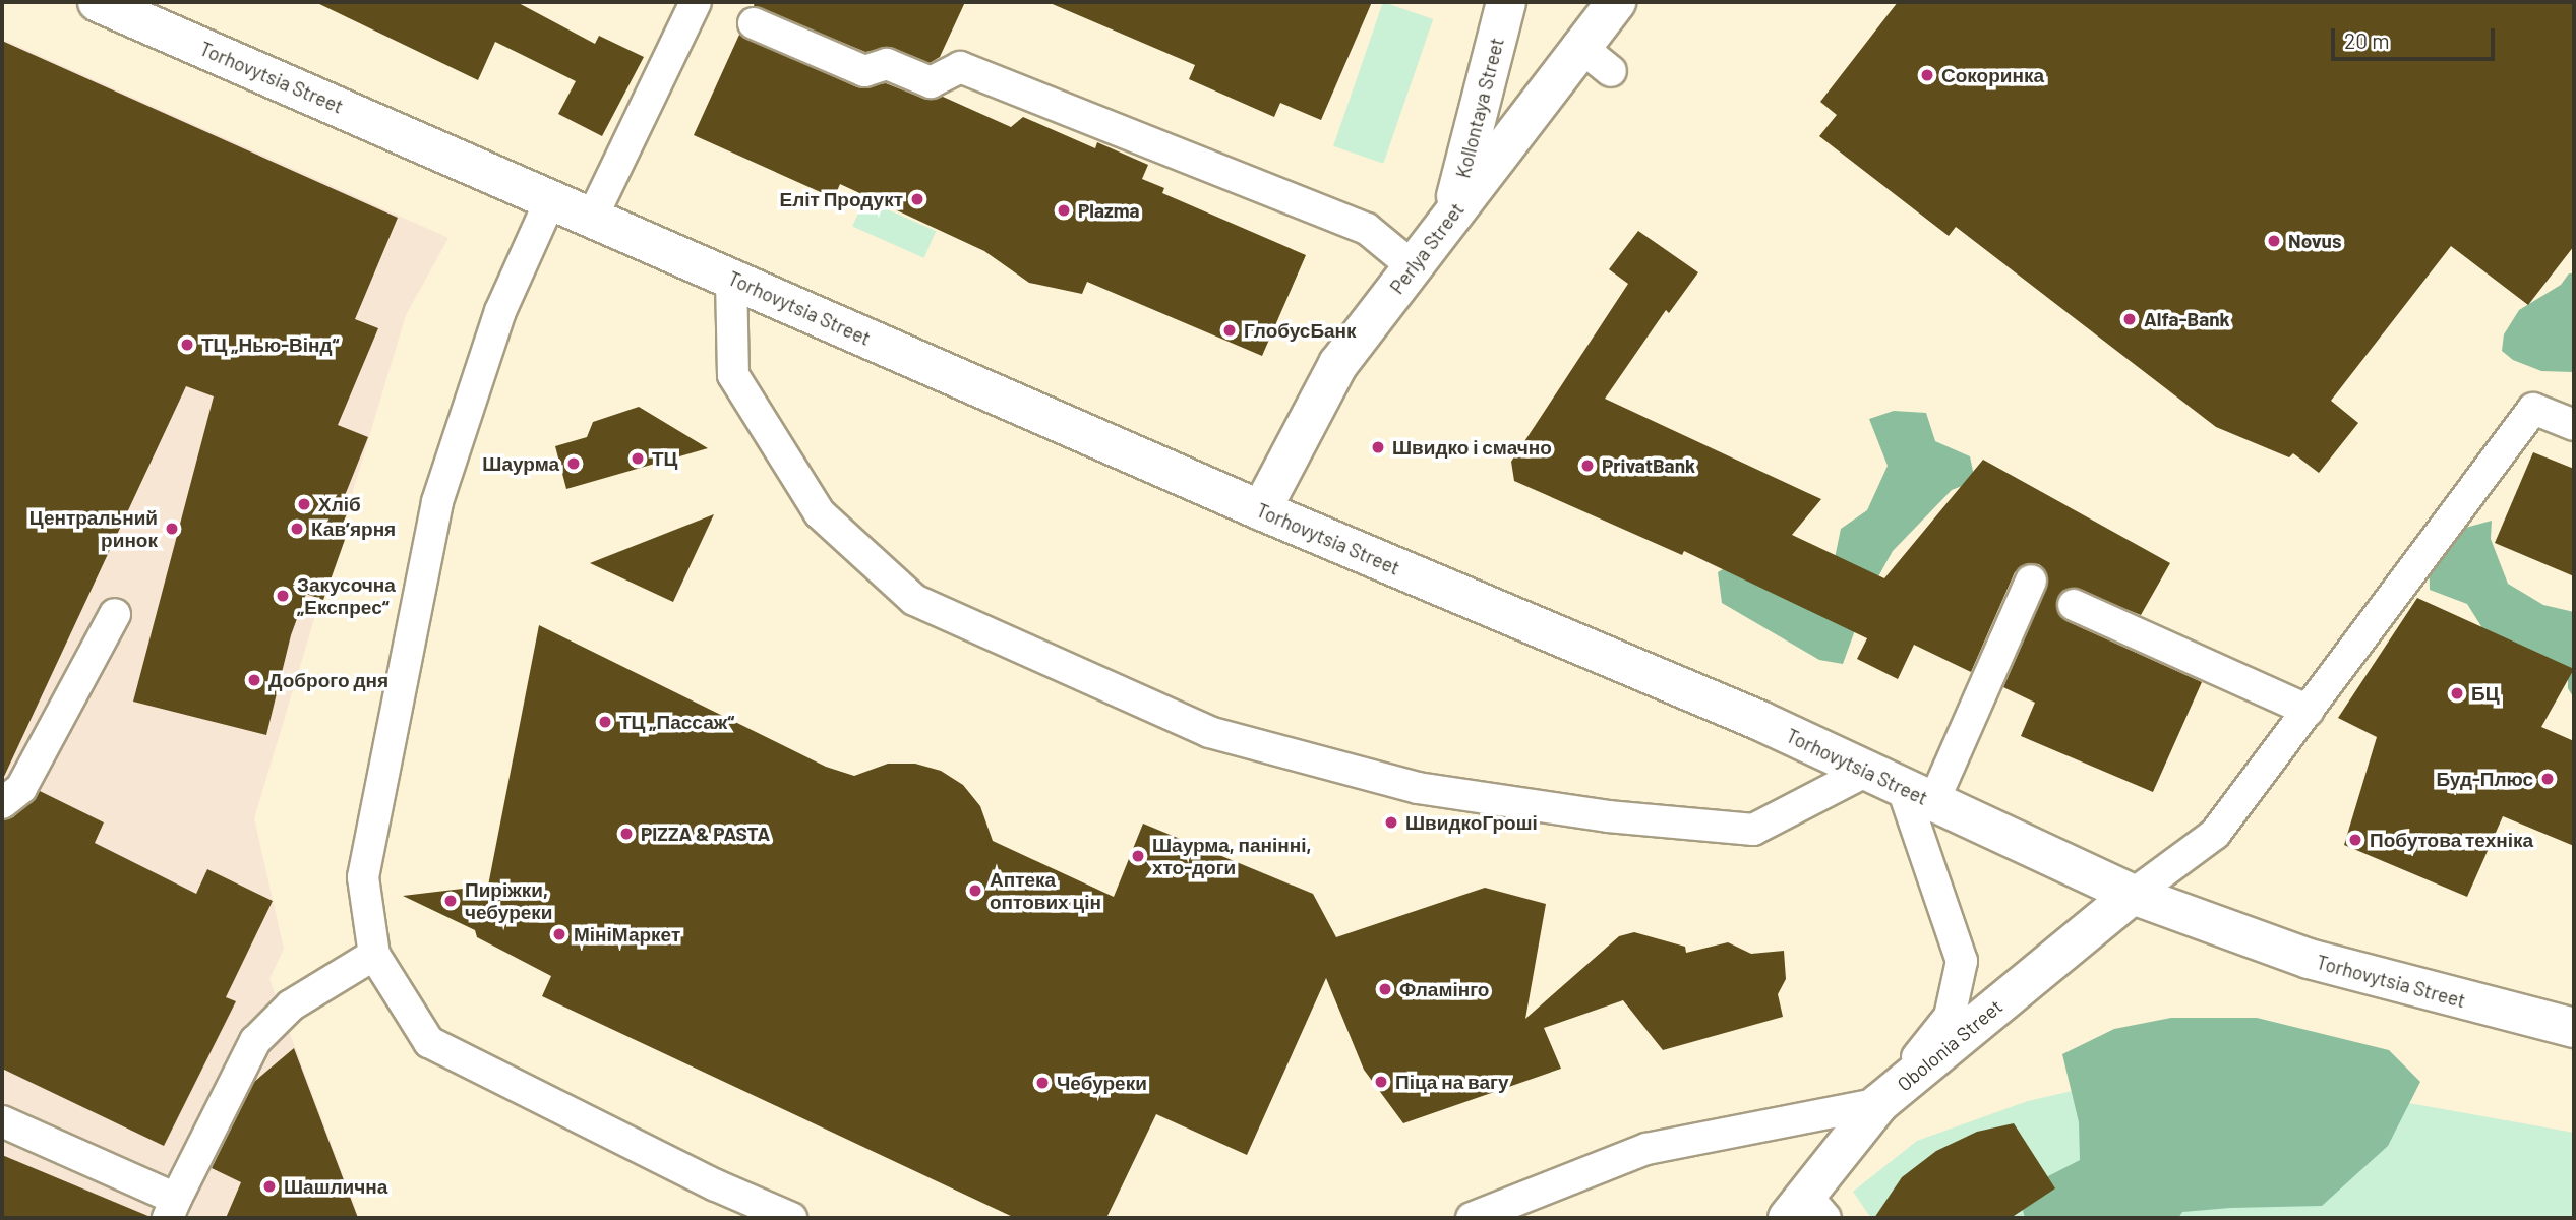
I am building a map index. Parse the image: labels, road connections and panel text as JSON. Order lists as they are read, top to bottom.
{
  "streets": {
    "main road": [
      "Torhovytsia Street",
      "Kollontaya Street",
      "Perlya Street",
      "Obolonia Street"
    ]
  },
  "crossings": [
    ["Torhovytsia Street", "Perlya Street"],
    ["Torhovytsia Street", "Obolonia Street"],
    ["Kollontaya Street", "Perlya Street"]
  ],
  "places": [
    "Сокоринка",
    "Еліт Продукт",
    "Plazma",
    "Novus",
    "Alfa-Bank",
    "ГлобусБанк",
    "ТЦ „Нью-Вінд“",
    "Швидко і смачно",
    "ТЦ",
    "Шаурма",
    "PrivatBank",
    "Хліб",
    "Центральний ринок",
    "Кав’ярня",
    "Закусочна „Експрес“",
    "Доброго дня",
    "БЦ",
    "ТЦ „Пассаж“",
    "Буд-Плюс",
    "ШвидкоГроші",
    "PIZZA & PASTA",
    "Побутова техніка",
    "Шаурма, панінні, хто-доги",
    "Аптека оптових цін",
    "Пиріжки, чебуреки",
    "МініМаркет",
    "Фламінго",
    "Піца на вагу",
    "Чебуреки",
    "Шашлична"
  ],
  "scale_bar": "20 m"
}
